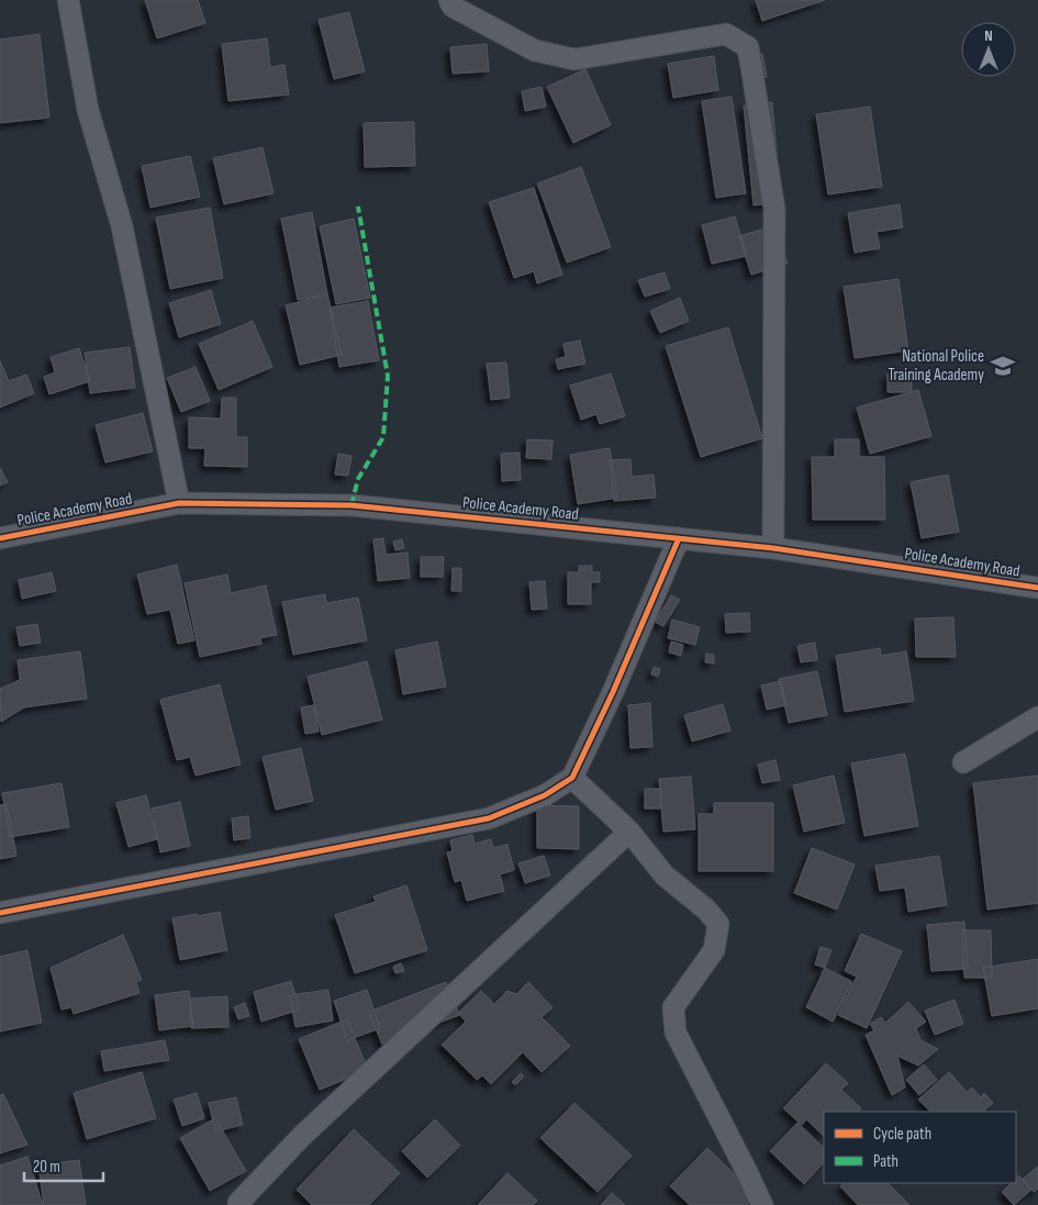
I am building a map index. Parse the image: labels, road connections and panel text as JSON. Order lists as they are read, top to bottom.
{
  "streets": {
    "street": ["Police Academy Road"]
  },
  "places": {
    "school or university": ["National Police Training Academy"]
  },
  "legend": ["Cycle path", "Path"],
  "scale_bar": "20 m",
  "north": "top"
}
